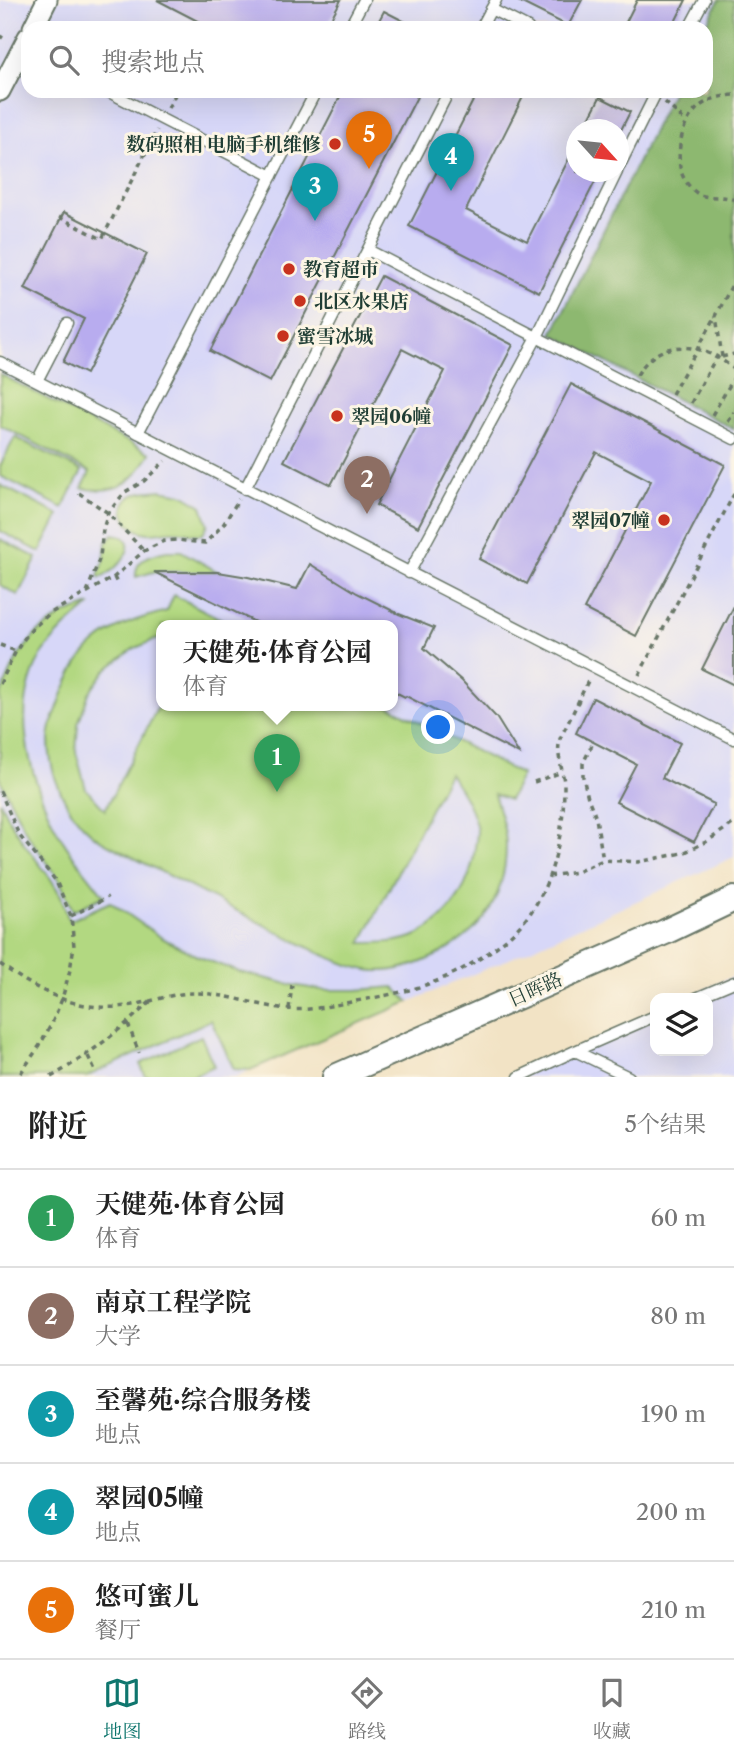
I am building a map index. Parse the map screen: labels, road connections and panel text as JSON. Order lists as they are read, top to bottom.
{
  "streets": {
    "street": ["日晖路"]
  },
  "places": [
    "数码照相 电脑手机维修",
    "教育超市",
    "北区水果店",
    "蜜雪冰城",
    "翠园06幢",
    "翠园07幢"
  ],
  "north": "bottom right",
  "page": {
    "search": "搜索地点",
    "pins": [
      "5",
      "4",
      "3",
      "2",
      "1"
    ],
    "popup": ["天健苑·体育公园", "体育"],
    "heading": ["附近", "5个结果"],
    "list": [
      {
        "mark": "1",
        "name": "天健苑·体育公园",
        "note": "体育",
        "value": "60 m"
      },
      {
        "mark": "2",
        "name": "南京工程学院",
        "note": "大学",
        "value": "80 m"
      },
      {
        "mark": "3",
        "name": "至馨苑·综合服务楼",
        "note": "地点",
        "value": "190 m"
      },
      {
        "mark": "4",
        "name": "翠园05幢",
        "note": "地点",
        "value": "200 m"
      },
      {
        "mark": "5",
        "name": "悠可蜜儿",
        "note": "餐厅",
        "value": "210 m"
      }
    ],
    "nav": ["地图", "路线", "收藏"]
  }
}
